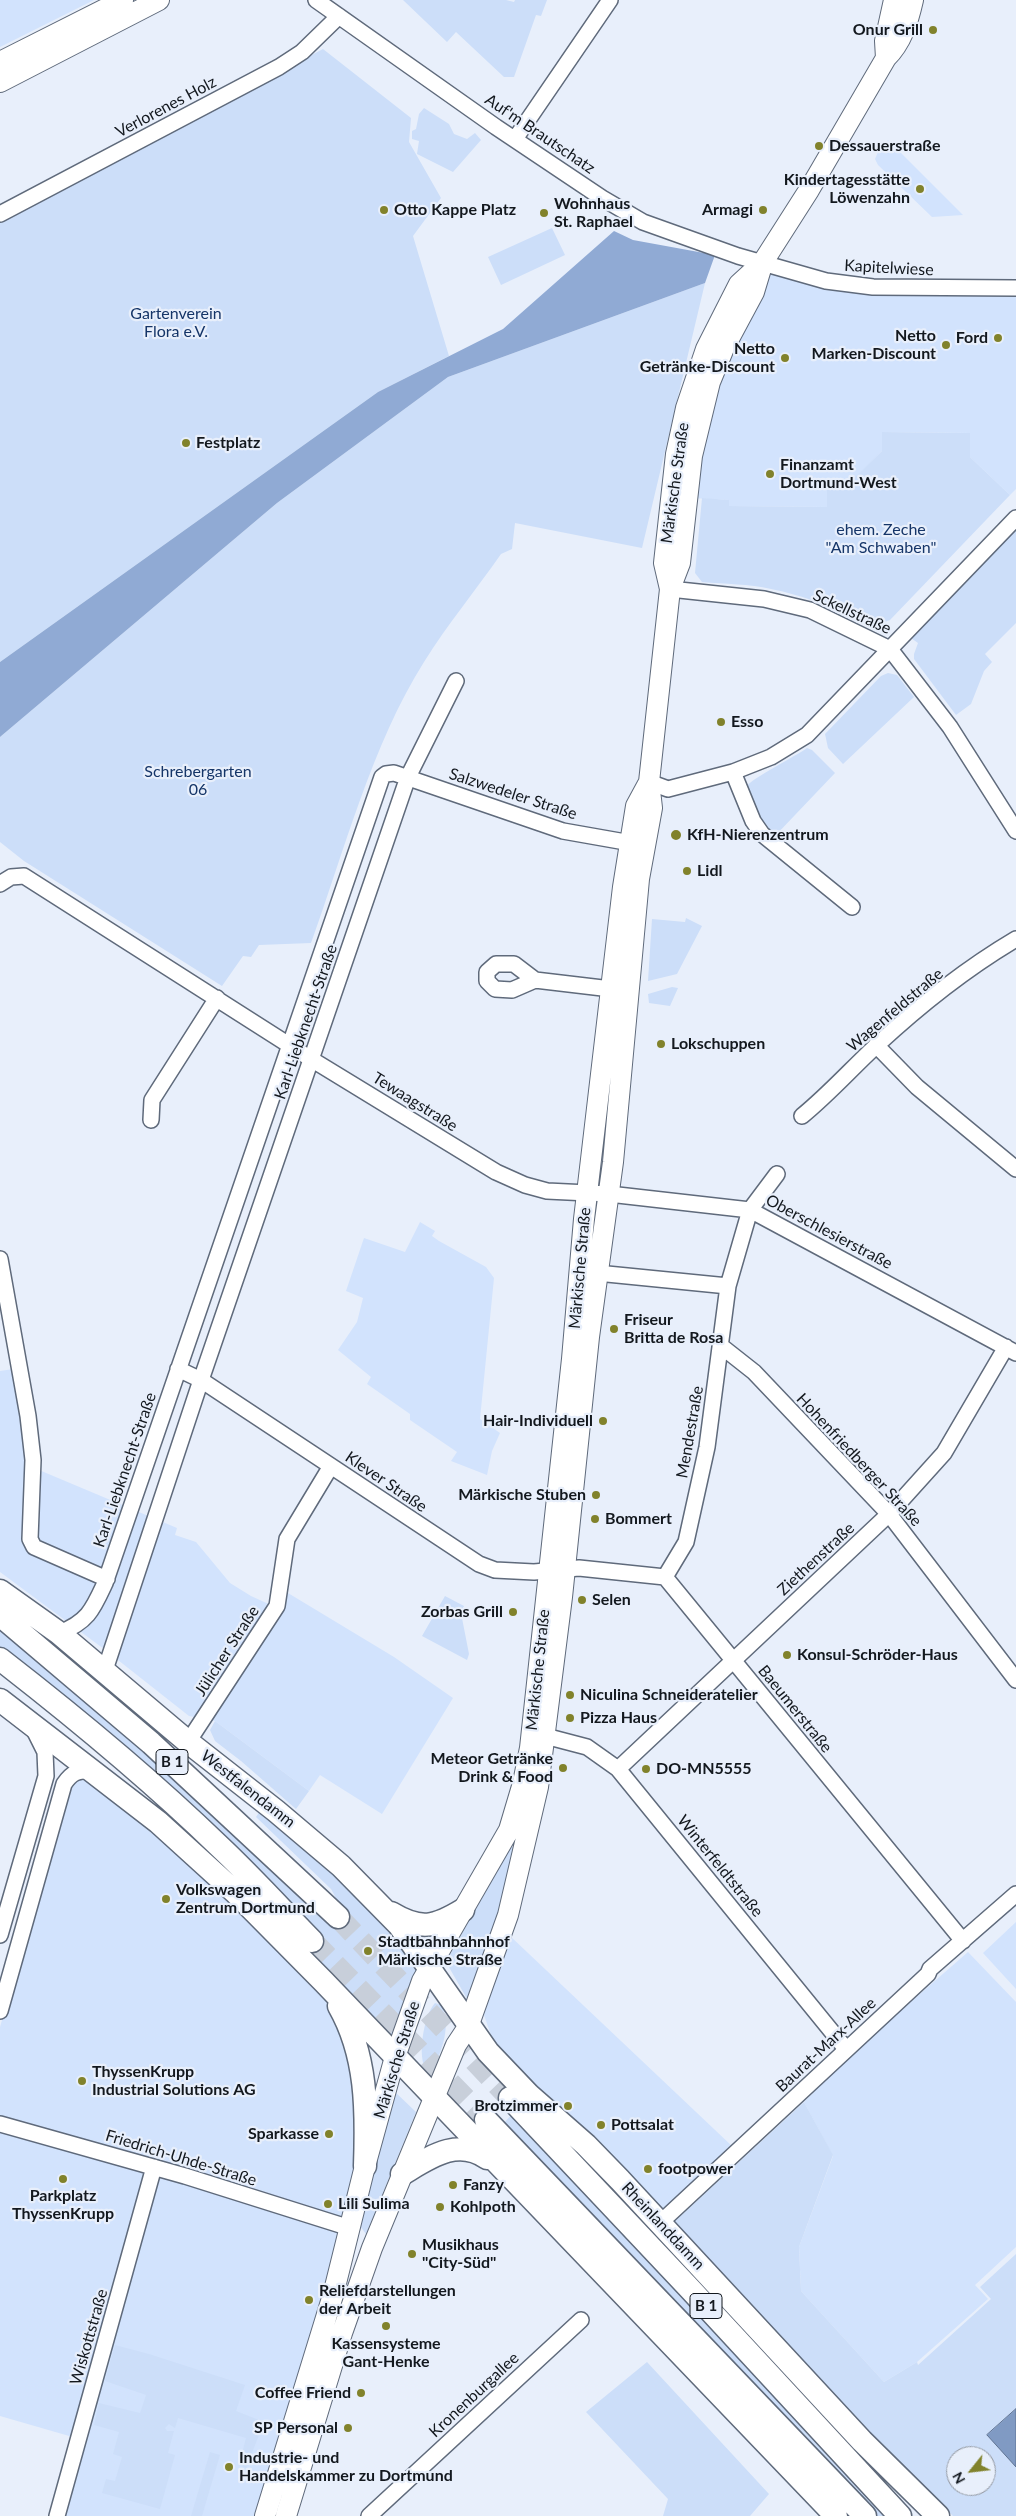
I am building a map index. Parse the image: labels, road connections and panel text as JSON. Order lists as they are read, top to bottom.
{
  "streets": {
    "main road": [
      "Märkische Straße",
      "B 1",
      "Westfalendamm",
      "Rheinlanddamm"
    ],
    "street": [
      "Verlorenes Holz",
      "Auf'm Brautschatz",
      "Kapitelwiese",
      "Sckellstraße",
      "Salzwedeler Straße",
      "Wagenfeldstraße",
      "Karl-Liebknecht-Straße",
      "Tewaagstraße",
      "Oberschlesierstraße",
      "Mendestraße",
      "Hohenfriedberger Straße",
      "Klever Straße",
      "Ziethenstraße",
      "Jülicher Straße",
      "Baeumerstraße",
      "Winterfeldtstraße",
      "Baurat-Marx-Allee",
      "Friedrich-Uhde-Straße",
      "Wiskottstraße",
      "Kronenburgallee"
    ]
  },
  "crossings": [
    ["Verlorenes Holz", "Auf'm Brautschatz"],
    ["Auf'm Brautschatz", "Kapitelwiese"],
    ["Auf'm Brautschatz", "Märkische Straße"],
    ["Kapitelwiese", "Märkische Straße"],
    ["Märkische Straße", "Sckellstraße"],
    ["Märkische Straße", "Salzwedeler Straße"],
    ["Märkische Straße", "Tewaagstraße"],
    ["Märkische Straße", "Oberschlesierstraße"],
    ["Märkische Straße", "Mendestraße"],
    ["Märkische Straße", "Klever Straße"],
    ["Märkische Straße", "Westfalendamm"],
    ["Märkische Straße", "Winterfeldtstraße"],
    ["Märkische Straße", "Friedrich-Uhde-Straße"],
    ["Märkische Straße", "Rheinlanddamm"],
    ["Salzwedeler Straße", "Karl-Liebknecht-Straße"],
    ["Karl-Liebknecht-Straße", "Tewaagstraße"],
    ["Karl-Liebknecht-Straße", "Klever Straße"],
    ["Karl-Liebknecht-Straße", "Westfalendamm"],
    ["Tewaagstraße", "Oberschlesierstraße"],
    ["Oberschlesierstraße", "Mendestraße"],
    ["Oberschlesierstraße", "Ziethenstraße"],
    ["Mendestraße", "Hohenfriedberger Straße"],
    ["Mendestraße", "Baeumerstraße"],
    ["Hohenfriedberger Straße", "Ziethenstraße"],
    ["Klever Straße", "Jülicher Straße"],
    ["Ziethenstraße", "Baeumerstraße"],
    ["Ziethenstraße", "Winterfeldtstraße"],
    ["Jülicher Straße", "Westfalendamm"],
    ["Baeumerstraße", "Baurat-Marx-Allee"],
    ["Westfalendamm", "Rheinlanddamm"],
    ["Winterfeldtstraße", "Baurat-Marx-Allee"],
    ["Baurat-Marx-Allee", "Rheinlanddamm"],
    ["Friedrich-Uhde-Straße", "Wiskottstraße"]
  ],
  "parks": ["Gartenverein Flora e.V.", "ehem. Zeche \"Am Schwaben\"", "Schrebergarten 06"],
  "places": [
    "Onur Grill",
    "Dessauerstraße",
    "Kindertagesstätte Löwenzahn",
    "Otto Kappe Platz",
    "Armagi",
    "Wohnhaus St. Raphael",
    "Ford",
    "Netto Marken-Discount",
    "Netto Getränke-Discount",
    "Festplatz",
    "Finanzamt Dortmund-West",
    "Esso",
    "KfH-Nierenzentrum",
    "Lidl",
    "Lokschuppen",
    "Friseur Britta de Rosa",
    "Hair-Individuell",
    "Märkische Stuben",
    "Bommert",
    "Selen",
    "Zorbas Grill",
    "Konsul-Schröder-Haus",
    "Niculina Schneideratelier",
    "Pizza Haus",
    "Meteor Getränke Drink & Food",
    "DO-MN5555",
    "Volkswagen Zentrum Dortmund",
    "Stadtbahnbahnhof Märkische Straße",
    "ThyssenKrupp Industrial Solutions AG",
    "Brotzimmer",
    "Pottsalat",
    "Sparkasse",
    "footpower",
    "Parkplatz ThyssenKrupp",
    "Fanzy",
    "Lili Sulima",
    "Kohlpoth",
    "Musikhaus \"City-Süd\"",
    "Reliefdarstellungen der Arbeit",
    "Kassensysteme Gant-Henke",
    "Coffee Friend",
    "SP Personal",
    "Industrie- und Handelskammer zu Dortmund"
  ],
  "north": "bottom left"
}
